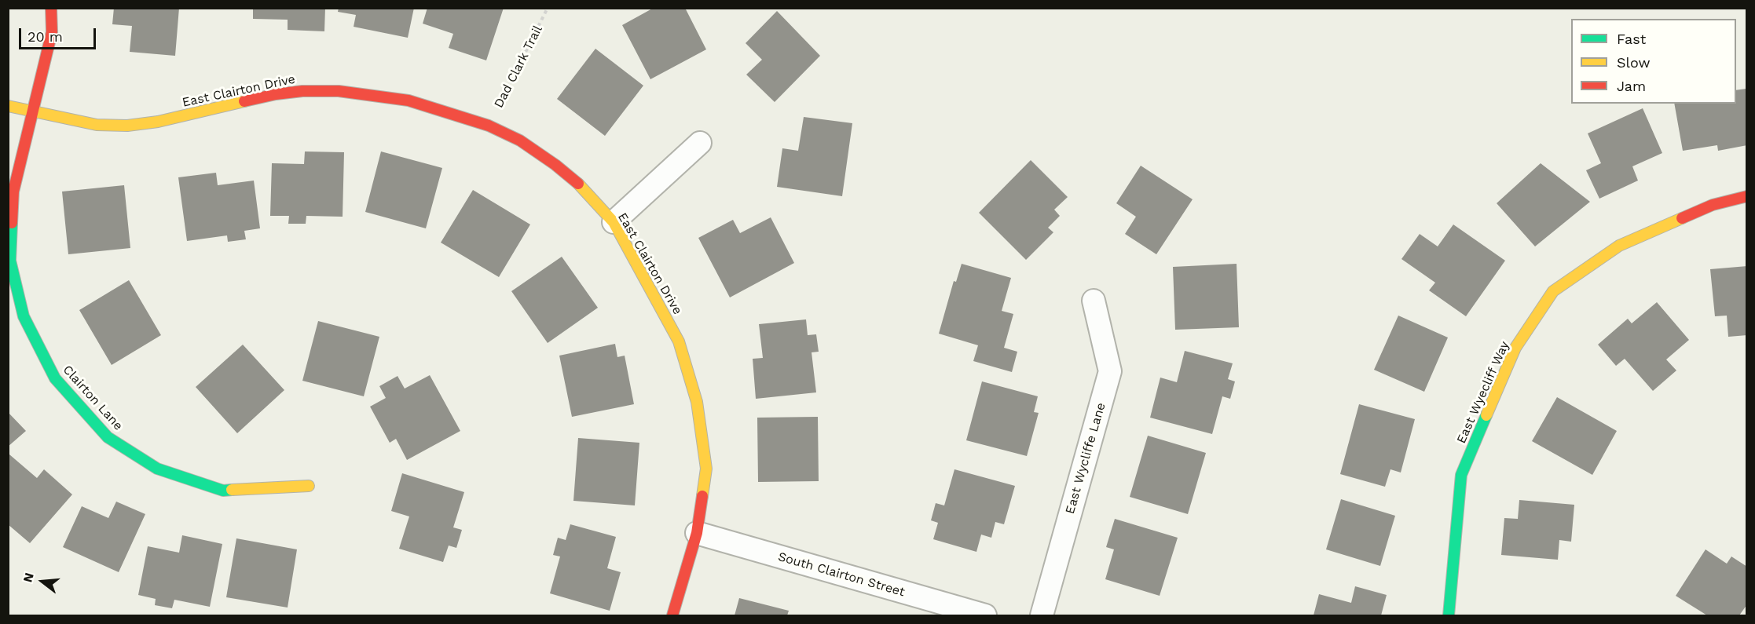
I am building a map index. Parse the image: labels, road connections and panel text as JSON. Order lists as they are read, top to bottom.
{
  "streets": {
    "street": [
      "East Clairton Drive",
      "East Wyecliff Way",
      "Clairton Lane",
      "East Wycliffe Lane",
      "South Clairton Street"
    ],
    "path": ["Dad Clark Trail"]
  },
  "crossings": [
    ["Dad Clark Trail", "East Clairton Drive"],
    ["East Clairton Drive", "Clairton Lane"],
    ["East Clairton Drive", "South Clairton Street"]
  ],
  "legend": ["Fast", "Slow", "Jam"],
  "scale_bar": "20 m",
  "north": "left"
}
